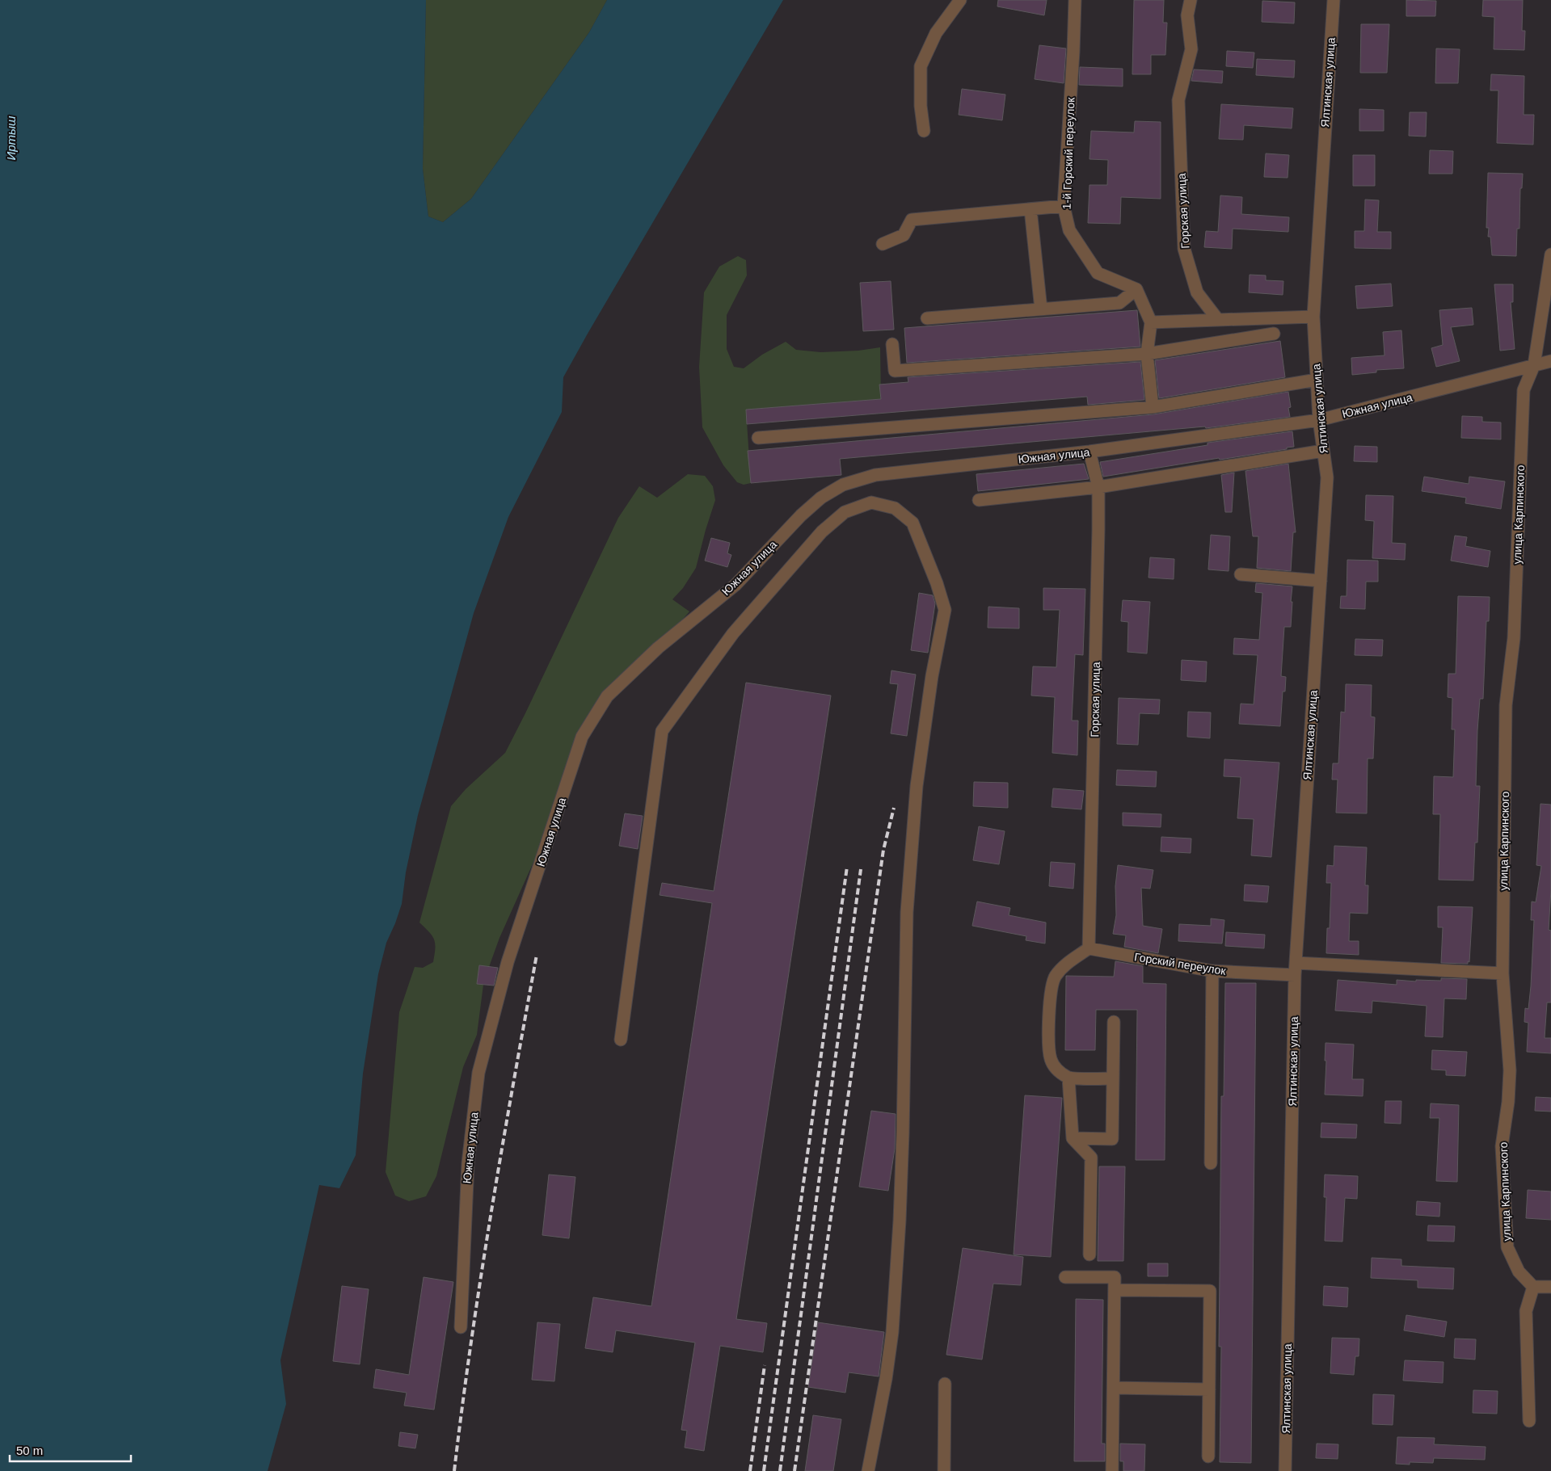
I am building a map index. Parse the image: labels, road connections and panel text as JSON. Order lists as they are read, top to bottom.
{
  "streets": {
    "street": [
      "Ялтинская улица",
      "1-й Горский переулок",
      "Горская улица",
      "Южная улица",
      "улица Карпинского",
      "Горский переулок"
    ]
  },
  "crossings": [
    ["Ялтинская улица", "Южная улица"],
    ["Ялтинская улица", "Горский переулок"],
    ["Горская улица", "Южная улица"],
    ["Горская улица", "Горский переулок"],
    ["Южная улица", "улица Карпинского"],
    ["улица Карпинского", "Горский переулок"]
  ],
  "water": ["Иртыш"],
  "scale_bar": "50 m"
}
